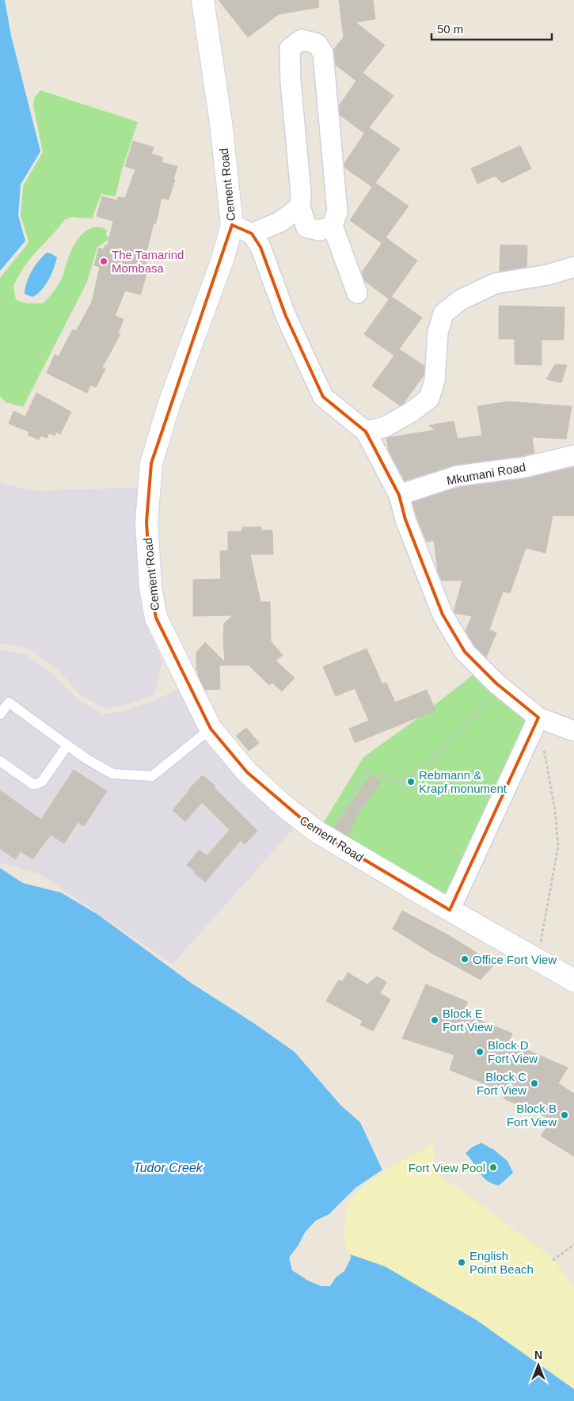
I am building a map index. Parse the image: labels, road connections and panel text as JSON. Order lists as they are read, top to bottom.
{
  "streets": {
    "main road": ["Cement Road"],
    "street": ["Mkumani Road"]
  },
  "water": ["Tudor Creek"],
  "places": [
    "The Tamarind Mombasa",
    "Rebmann & Krapf monument",
    "Office Fort View",
    "Block E Fort View",
    "Block D Fort View",
    "Block C Fort View",
    "Block B Fort View",
    "Fort View Pool",
    "English Point Beach"
  ],
  "scale_bar": "50 m",
  "north": "top"
}
